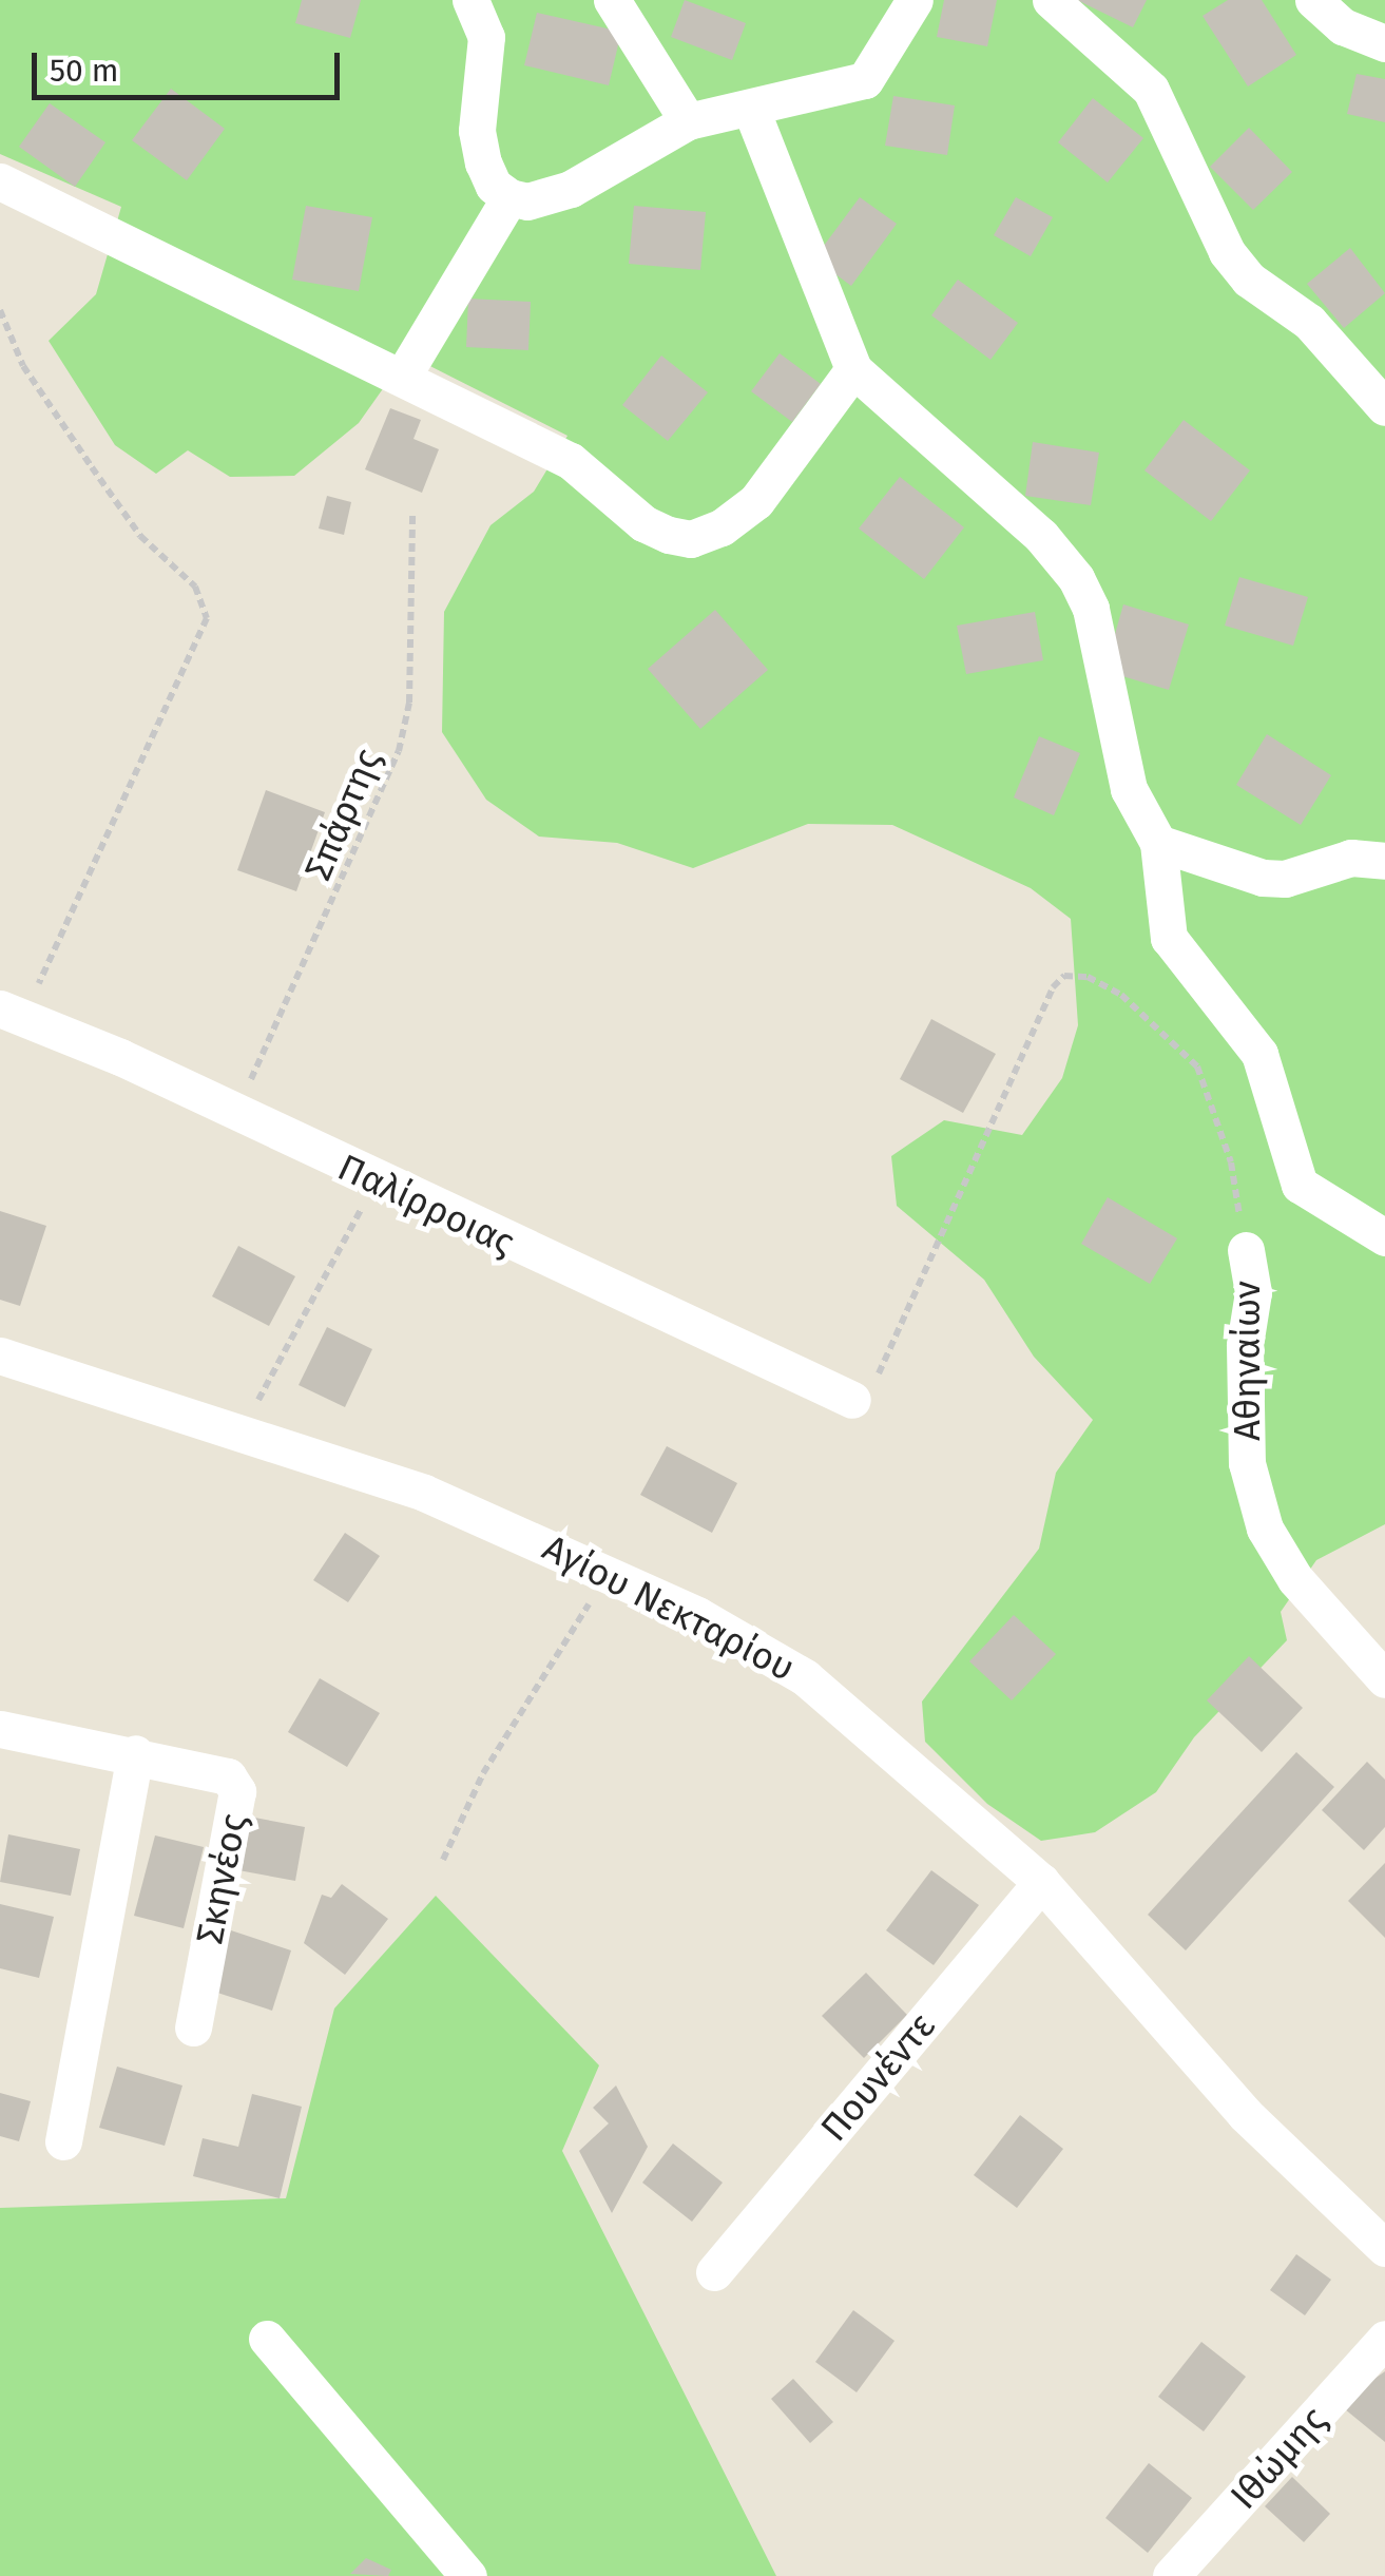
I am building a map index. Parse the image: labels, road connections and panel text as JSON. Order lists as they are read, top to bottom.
{
  "streets": {
    "street": [
      "Παλίρροιας",
      "Αθηναίων",
      "Αγίου Νεκταρίου",
      "Σκηνέος",
      "Πουνέντε",
      "Ιθώμης"
    ],
    "path": ["Σπάρτης"]
  },
  "crossings": [
    ["Σπάρτης", "Παλίρροιας"],
    ["Αγίου Νεκταρίου", "Πουνέντε"]
  ],
  "scale_bar": "50 m"
}
